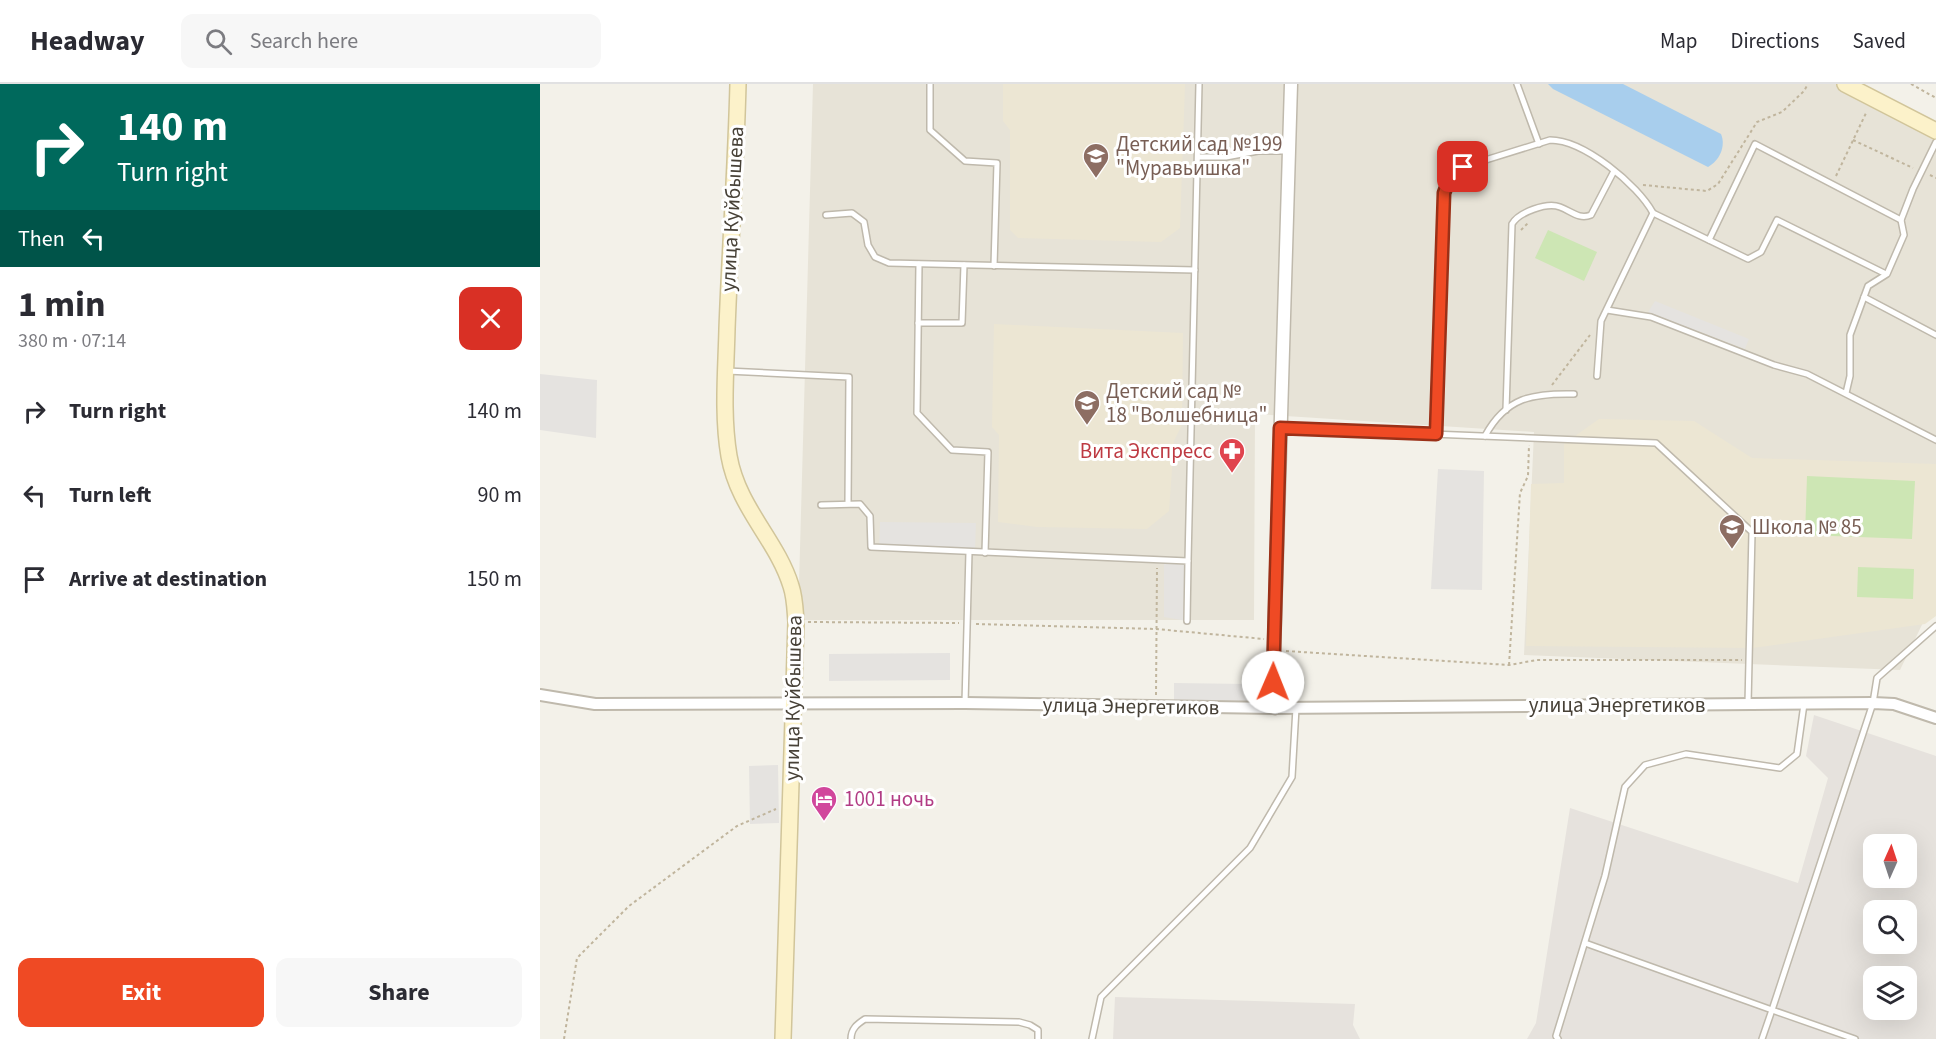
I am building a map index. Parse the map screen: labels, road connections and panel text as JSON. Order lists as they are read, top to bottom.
{
  "streets": {
    "main road": ["улица Куйбышева"],
    "street": ["улица Энергетиков"]
  },
  "crossings": [
    ["улица Куйбышева", "улица Энергетиков"]
  ],
  "places": {
    "school or university": ["Детский сад №199 \"Муравьишка\"", "Детский сад № 18 \"Волшебница\"", "Школа № 85"],
    "pharmacy": ["Вита Экспресс"],
    "hotel": ["1001 ночь"]
  },
  "north": "top",
  "page": {
    "header": "Headway",
    "search": "Search here",
    "nav": ["Map", "Directions", "Saved"],
    "turn": ["140 m", "Turn right"],
    "then": "Then",
    "heading": ["1 min", "380 m · 07:14"],
    "list": [
      {
        "name": "Turn right",
        "value": "140 m"
      },
      {
        "name": "Turn left",
        "value": "90 m"
      },
      {
        "name": "Arrive at destination",
        "value": "150 m"
      }
    ],
    "buttons": ["Exit", "Share"]
  }
}
